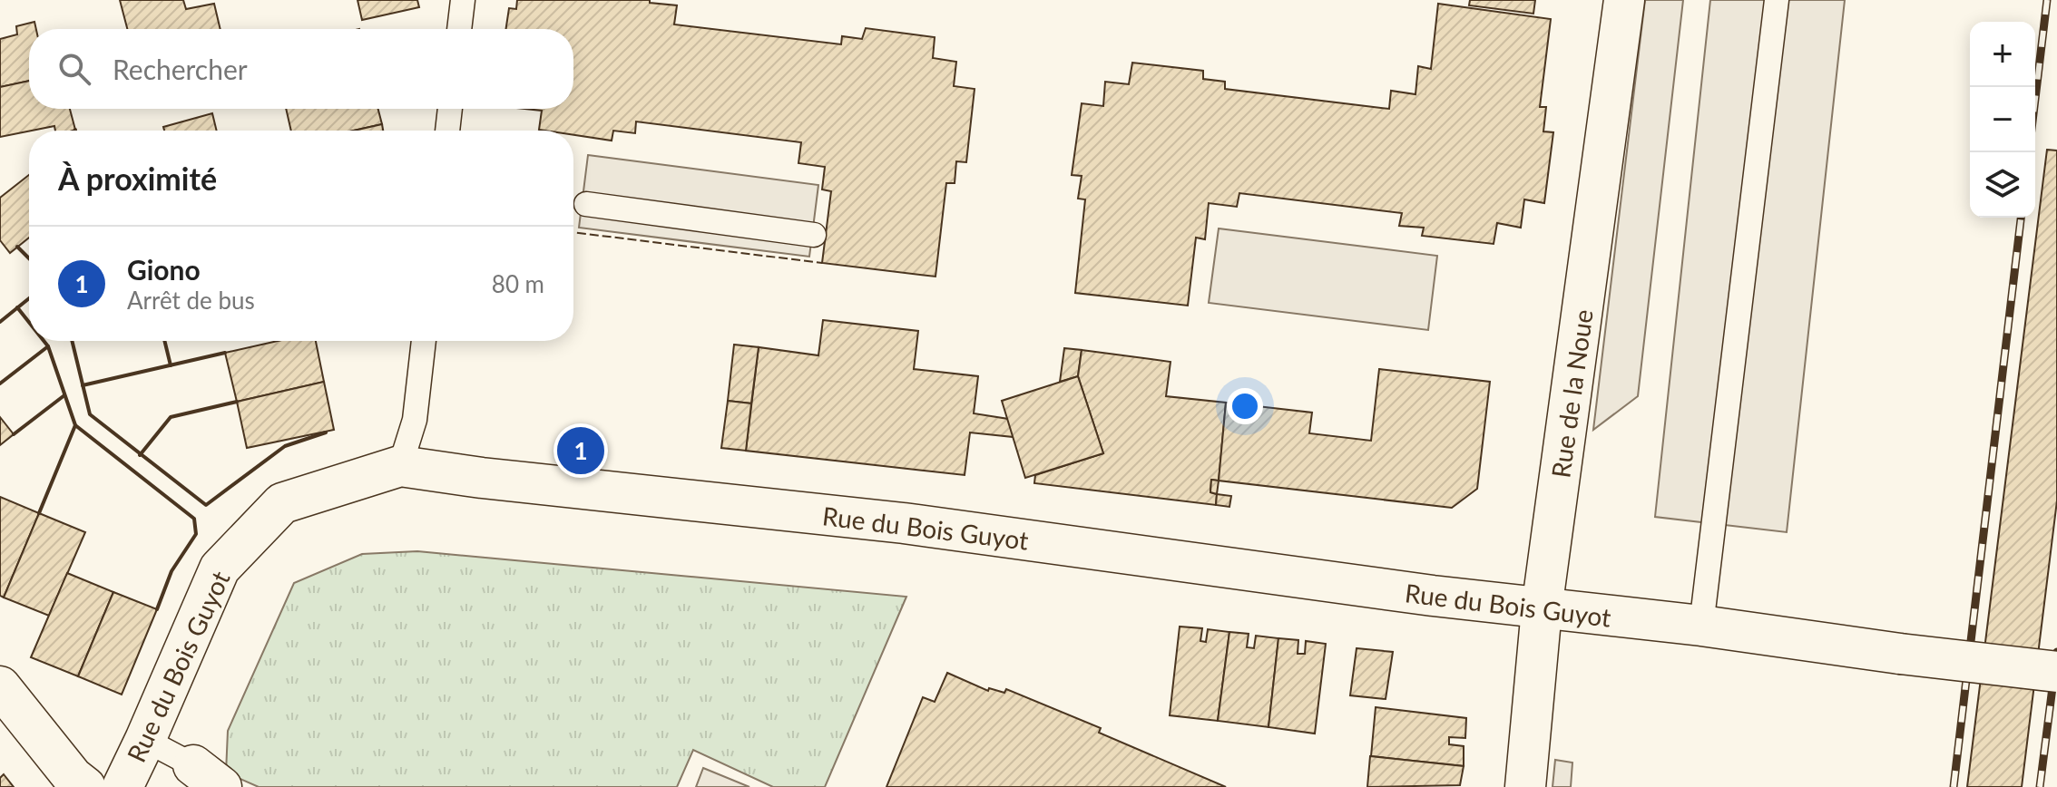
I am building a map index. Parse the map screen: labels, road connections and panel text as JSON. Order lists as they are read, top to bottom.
{
  "streets": {
    "street": ["Rue de la Noue", "Rue du Bois Guyot"]
  },
  "crossings": [
    ["Rue de la Noue", "Rue du Bois Guyot"]
  ],
  "page": {
    "map_buttons": ["+", "−"],
    "search": "Rechercher",
    "heading": "À proximité",
    "list": [
      {
        "mark": "1",
        "name": "Giono",
        "note": "Arrêt de bus",
        "value": "80 m"
      }
    ],
    "pins": "1"
  }
}
